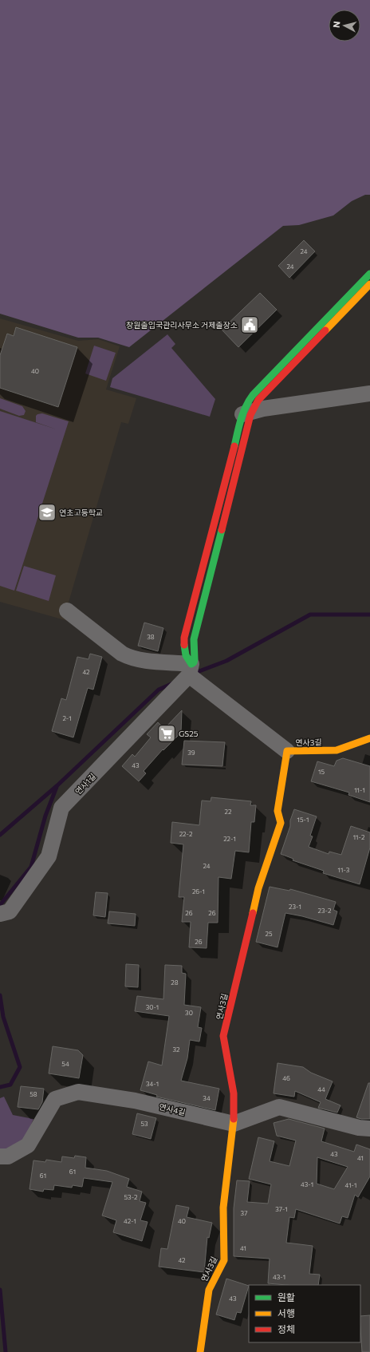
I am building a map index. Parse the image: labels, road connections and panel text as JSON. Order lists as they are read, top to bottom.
{
  "streets": {
    "street": ["연사3길", "연사1길", "연사4길"]
  },
  "crossings": [
    ["연사3길", "연사4길"]
  ],
  "places": {
    "public building": ["창원출입국관리사무소 거제출장소"],
    "school or university": ["연초고등학교"],
    "supermarket": ["GS25"]
  },
  "house_numbers": [
    "24",
    "24",
    "40",
    "38",
    "42",
    "2-1",
    "39",
    "43",
    "15",
    "11-1",
    "22",
    "15-1",
    "22-2",
    "11-2",
    "22-1",
    "24",
    "11-3",
    "26-1",
    "23-1",
    "23-2",
    "26",
    "26",
    "25",
    "26",
    "28",
    "30-1",
    "30",
    "32",
    "54",
    "46",
    "34-1",
    "44",
    "58",
    "34",
    "53",
    "43",
    "41",
    "61",
    "61",
    "43-1",
    "41-1",
    "53-2",
    "37-1",
    "37",
    "42-1",
    "40",
    "41",
    "42",
    "43-1",
    "43"
  ],
  "legend": ["원활", "서행", "정체"],
  "north": "left"
}
